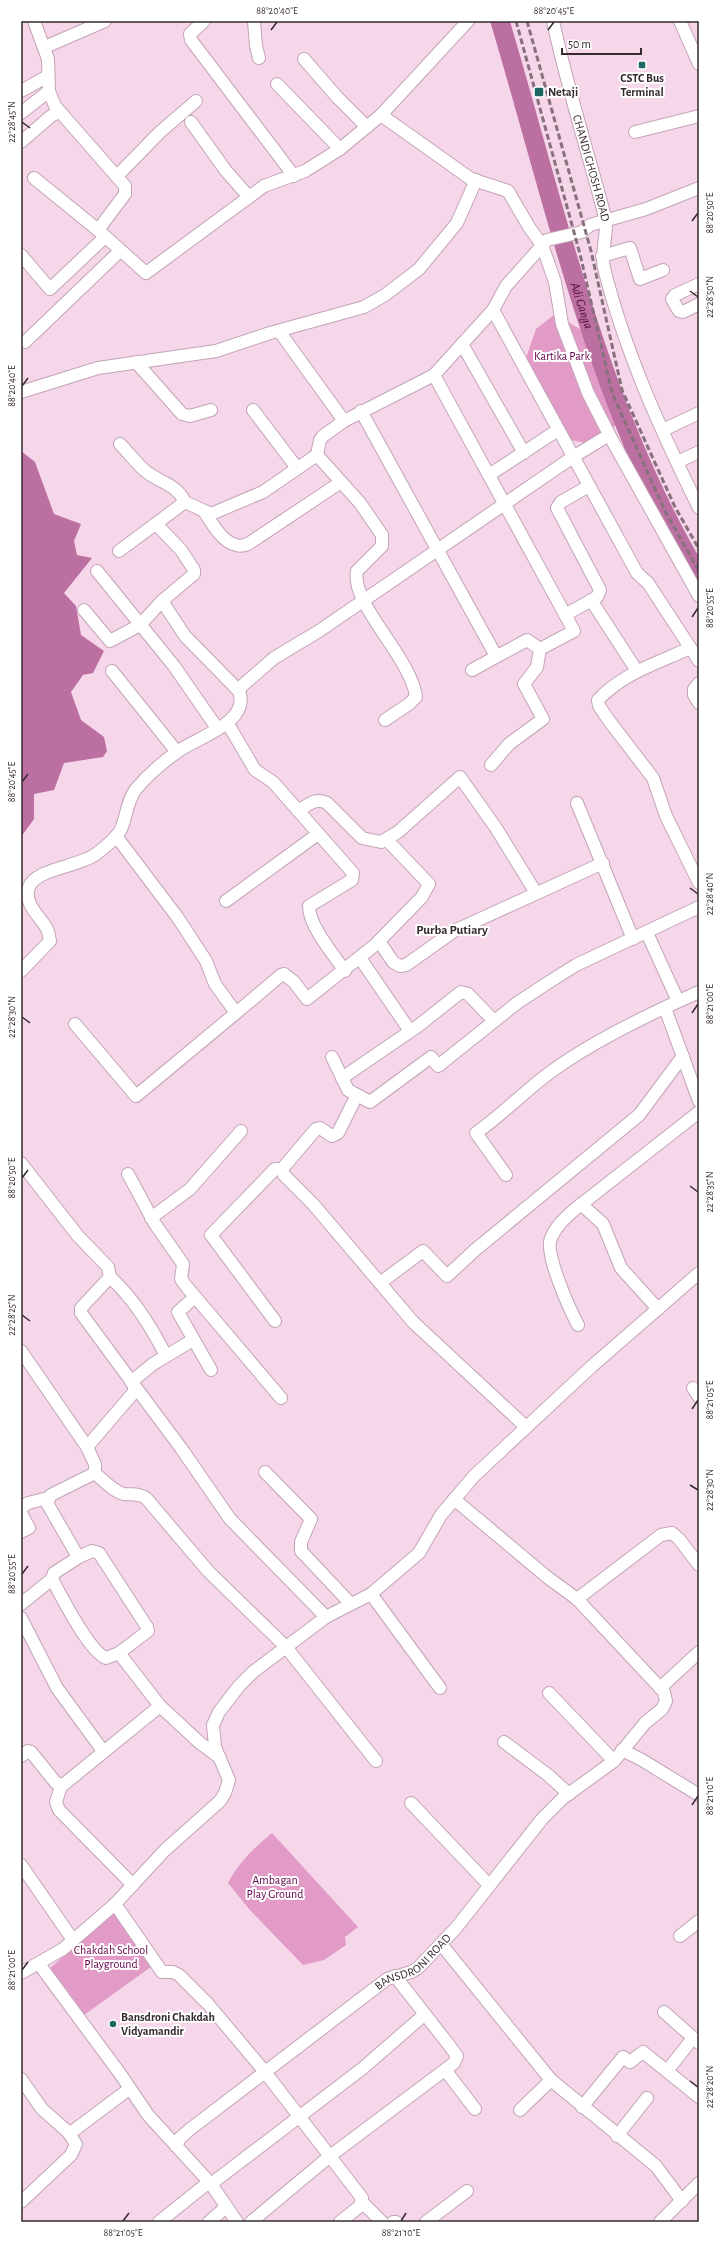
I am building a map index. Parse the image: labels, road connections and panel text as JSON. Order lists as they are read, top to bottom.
{
  "streets": {
    "street": ["CHANDI GHOSH ROAD", "BANSDRONI ROAD"]
  },
  "districts": ["Purba Putiary"],
  "water": ["Adi Ganga"],
  "parks": ["Kartika Park", "Ambagan Play Ground", "Chakdah School Playground"],
  "places": {
    "transit": ["CSTC Bus Terminal", "Netaji"],
    "other": ["Bansdroni Chakdah Vidyamandir"]
  },
  "scale_bar": "50 m",
  "coordinates": [
    "88°20'40\"E",
    "88°20'45\"E",
    "22°28'45\"N",
    "88°20'50\"E",
    "22°28'50\"N",
    "88°20'55\"E",
    "22°28'40\"N",
    "88°21'00\"E",
    "22°28'30\"N",
    "22°28'35\"N",
    "22°28'25\"N",
    "88°21'05\"E",
    "88°21'10\"E",
    "22°28'20\"N"
  ]
}
